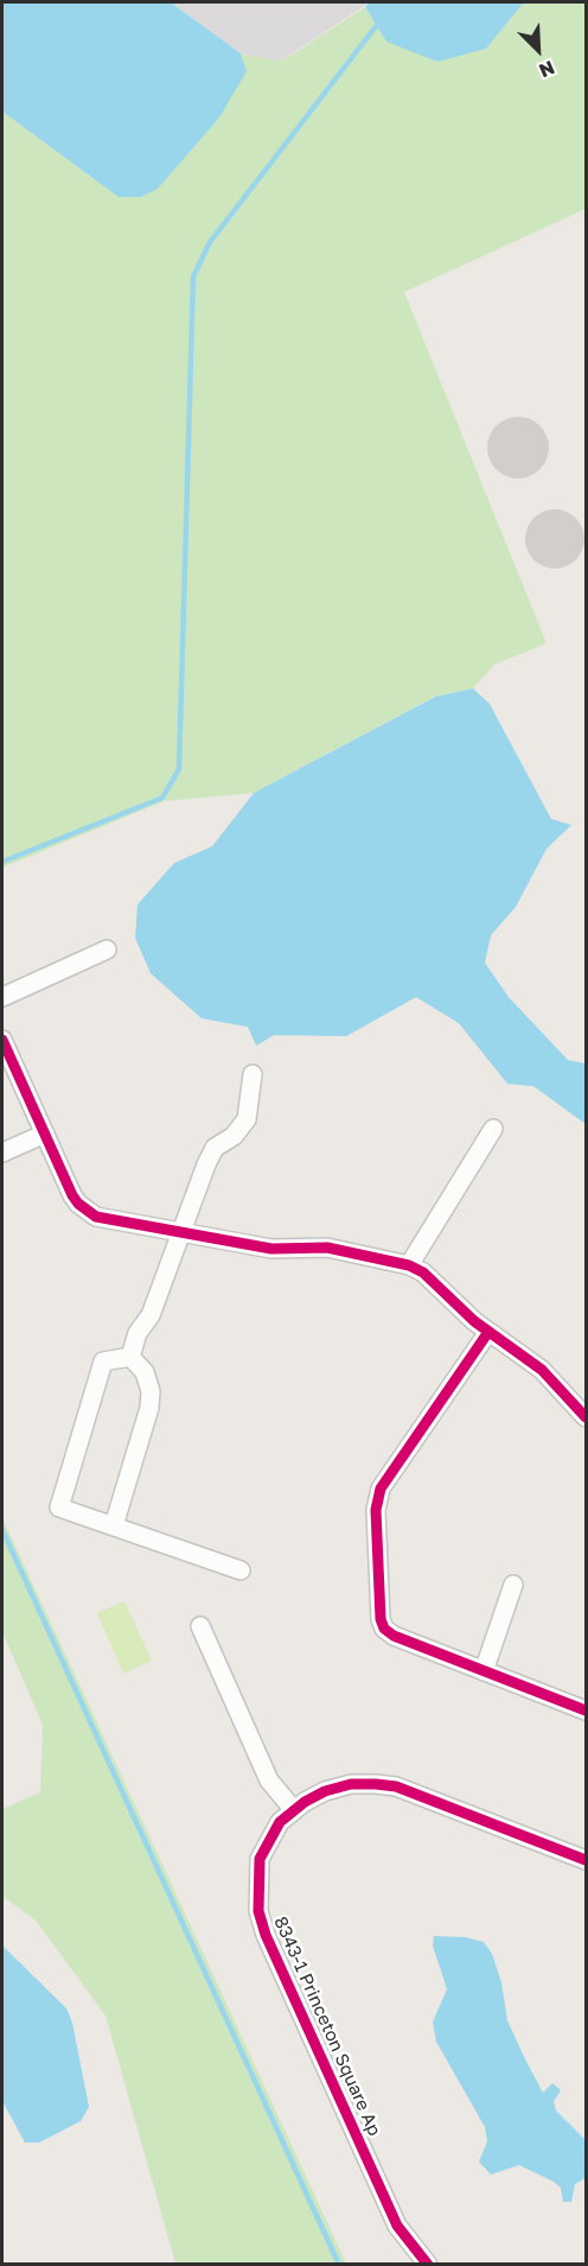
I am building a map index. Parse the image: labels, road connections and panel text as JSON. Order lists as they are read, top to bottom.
{
  "streets": {
    "street": ["8343-1 Princeton Square Ap"]
  },
  "north": "bottom right"
}
